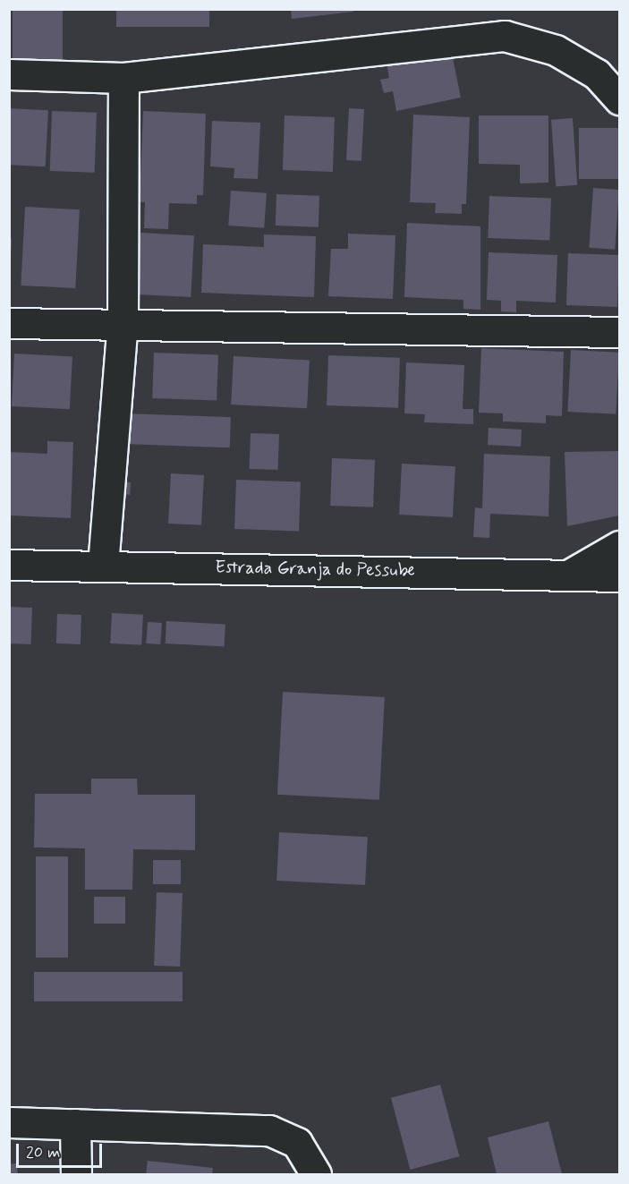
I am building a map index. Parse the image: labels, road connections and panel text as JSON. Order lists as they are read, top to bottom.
{
  "streets": {
    "street": ["Estrada Granja do Pessube"]
  },
  "scale_bar": "20 m"
}
